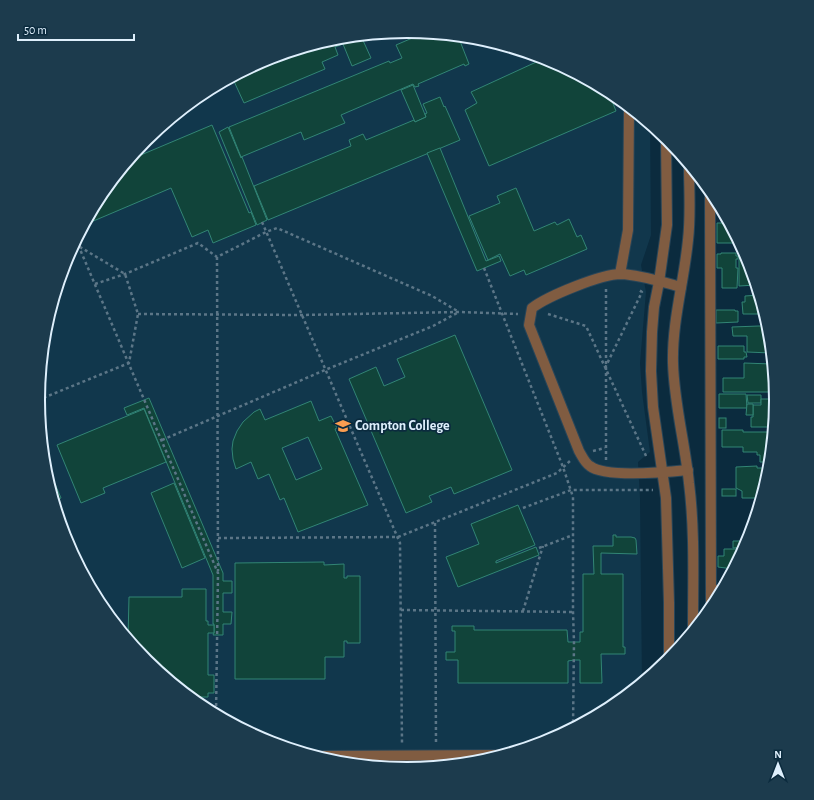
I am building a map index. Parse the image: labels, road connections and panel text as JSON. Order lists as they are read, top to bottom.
{
  "places": {
    "school or university": ["Compton College"]
  },
  "scale_bar": "50 m",
  "north": "top"
}
